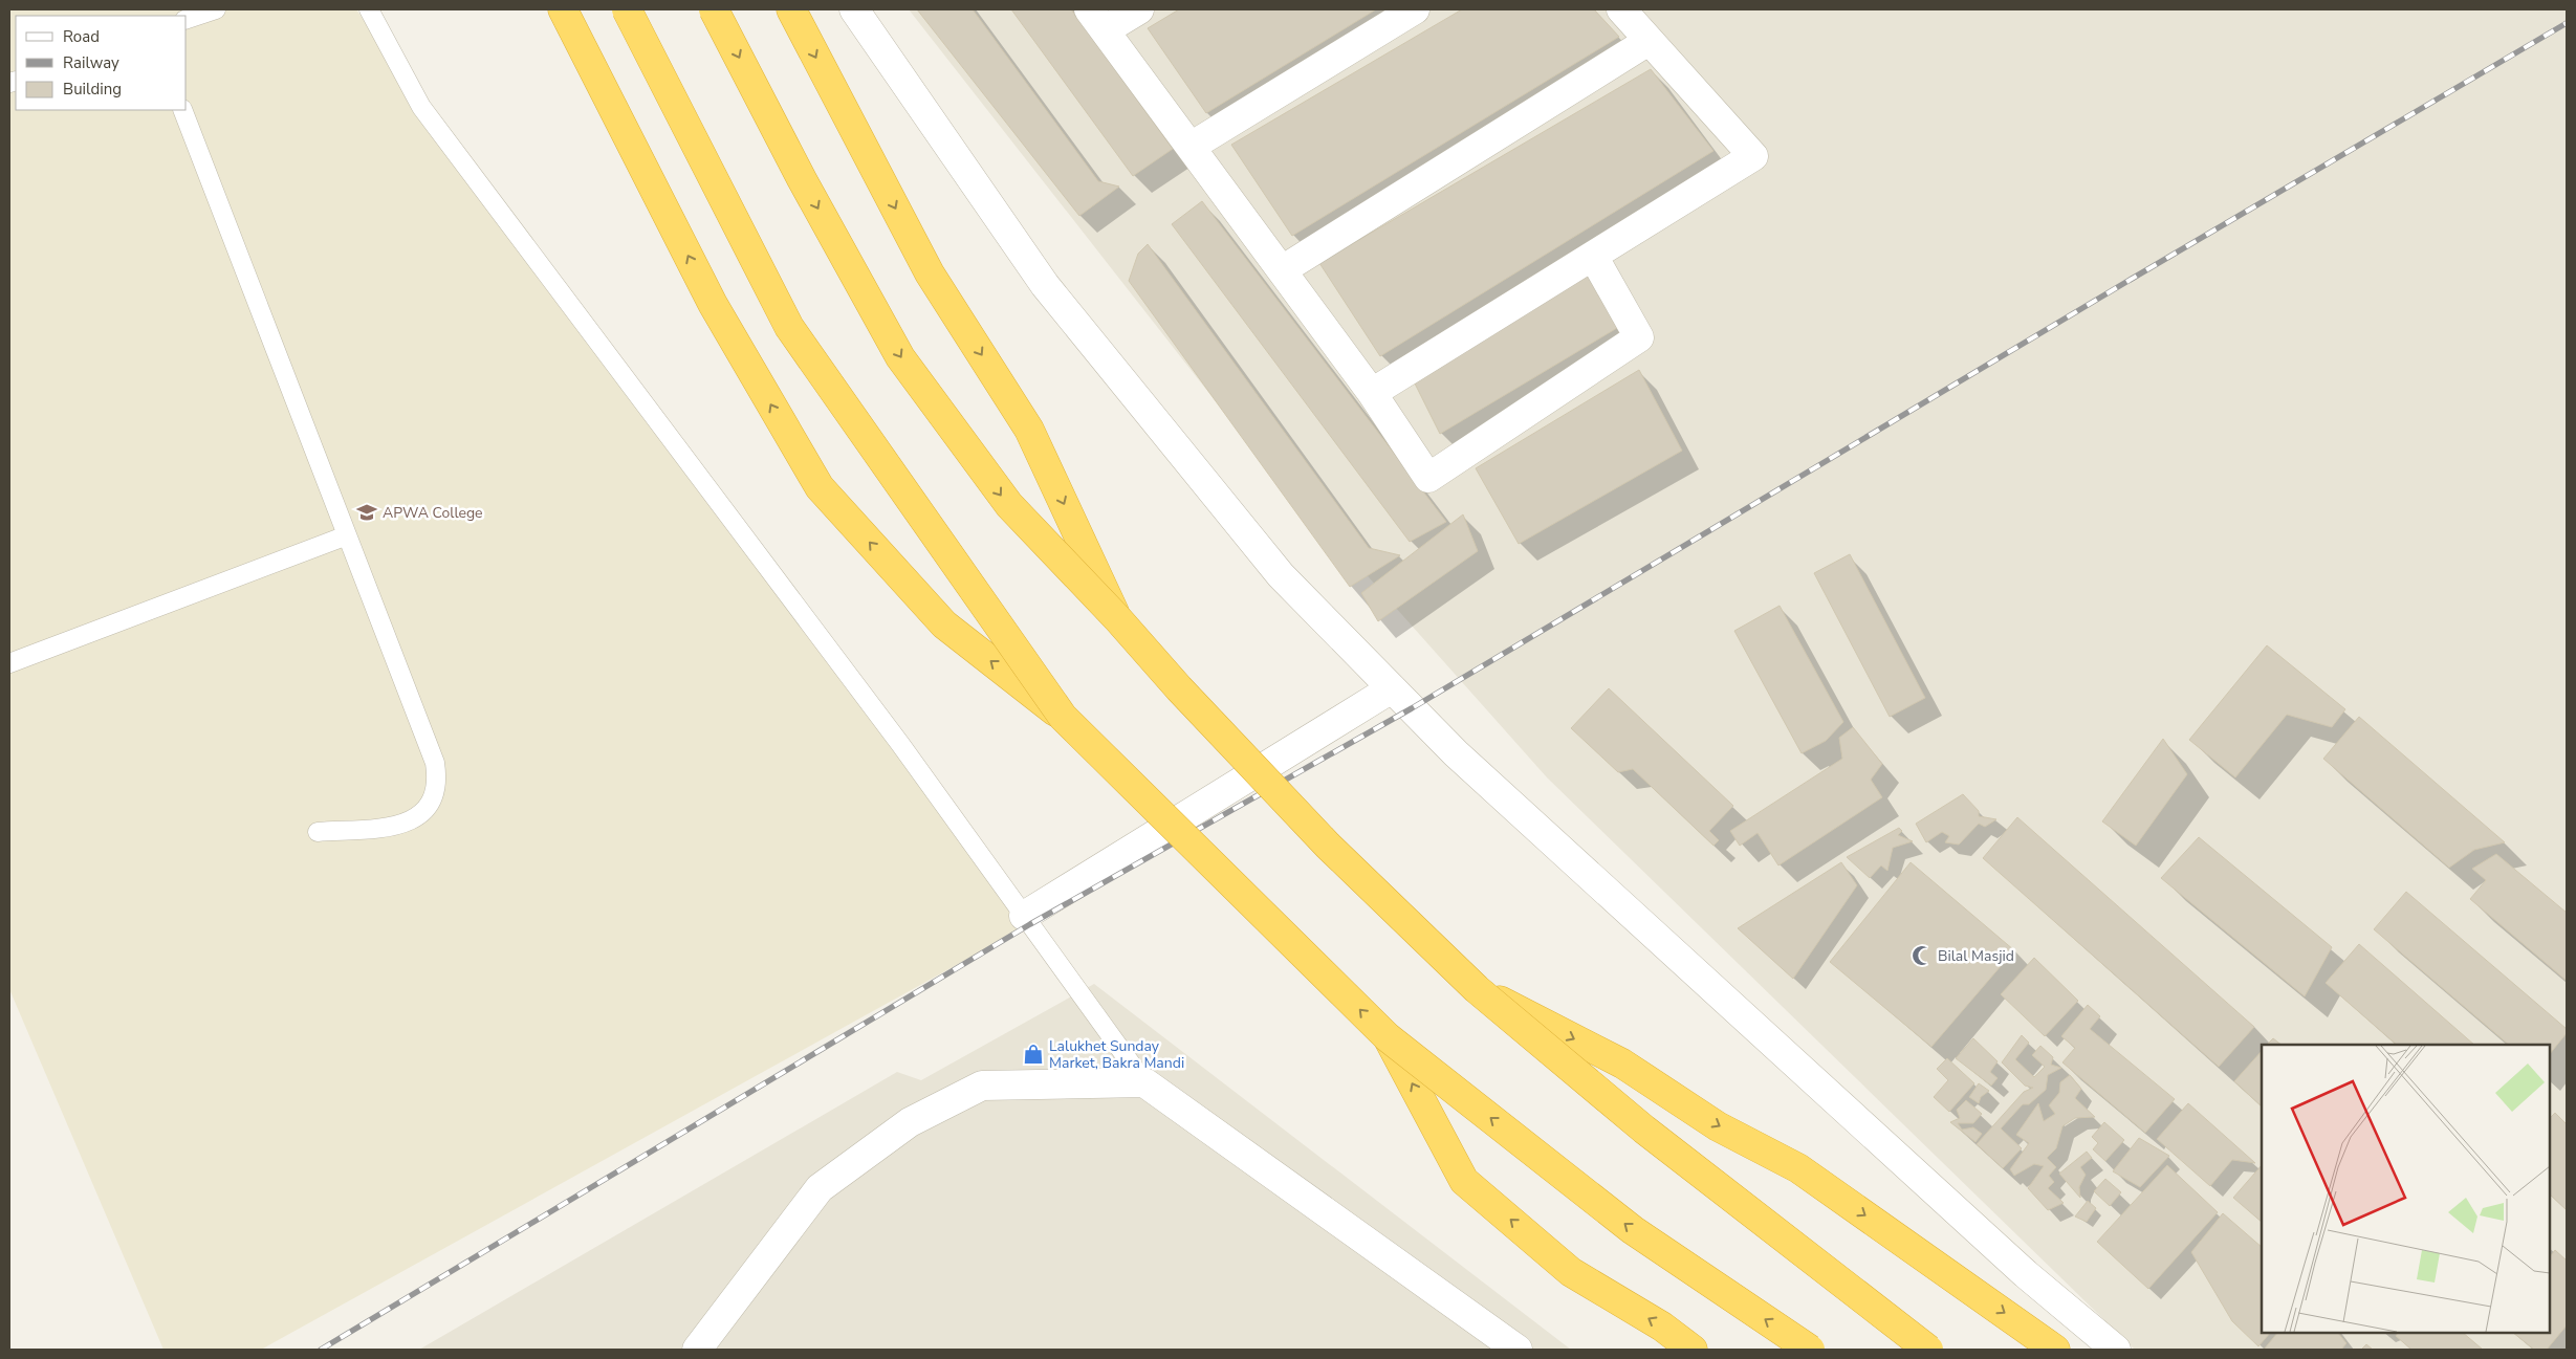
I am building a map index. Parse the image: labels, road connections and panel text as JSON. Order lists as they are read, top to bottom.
{
  "places": {
    "school or university": ["APWA College"],
    "mosque": ["Bilal Masjid"],
    "shop": ["Lalukhet Sunday Market, Bakra Mandi"]
  },
  "legend": ["Road", "Railway", "Building"]
}
